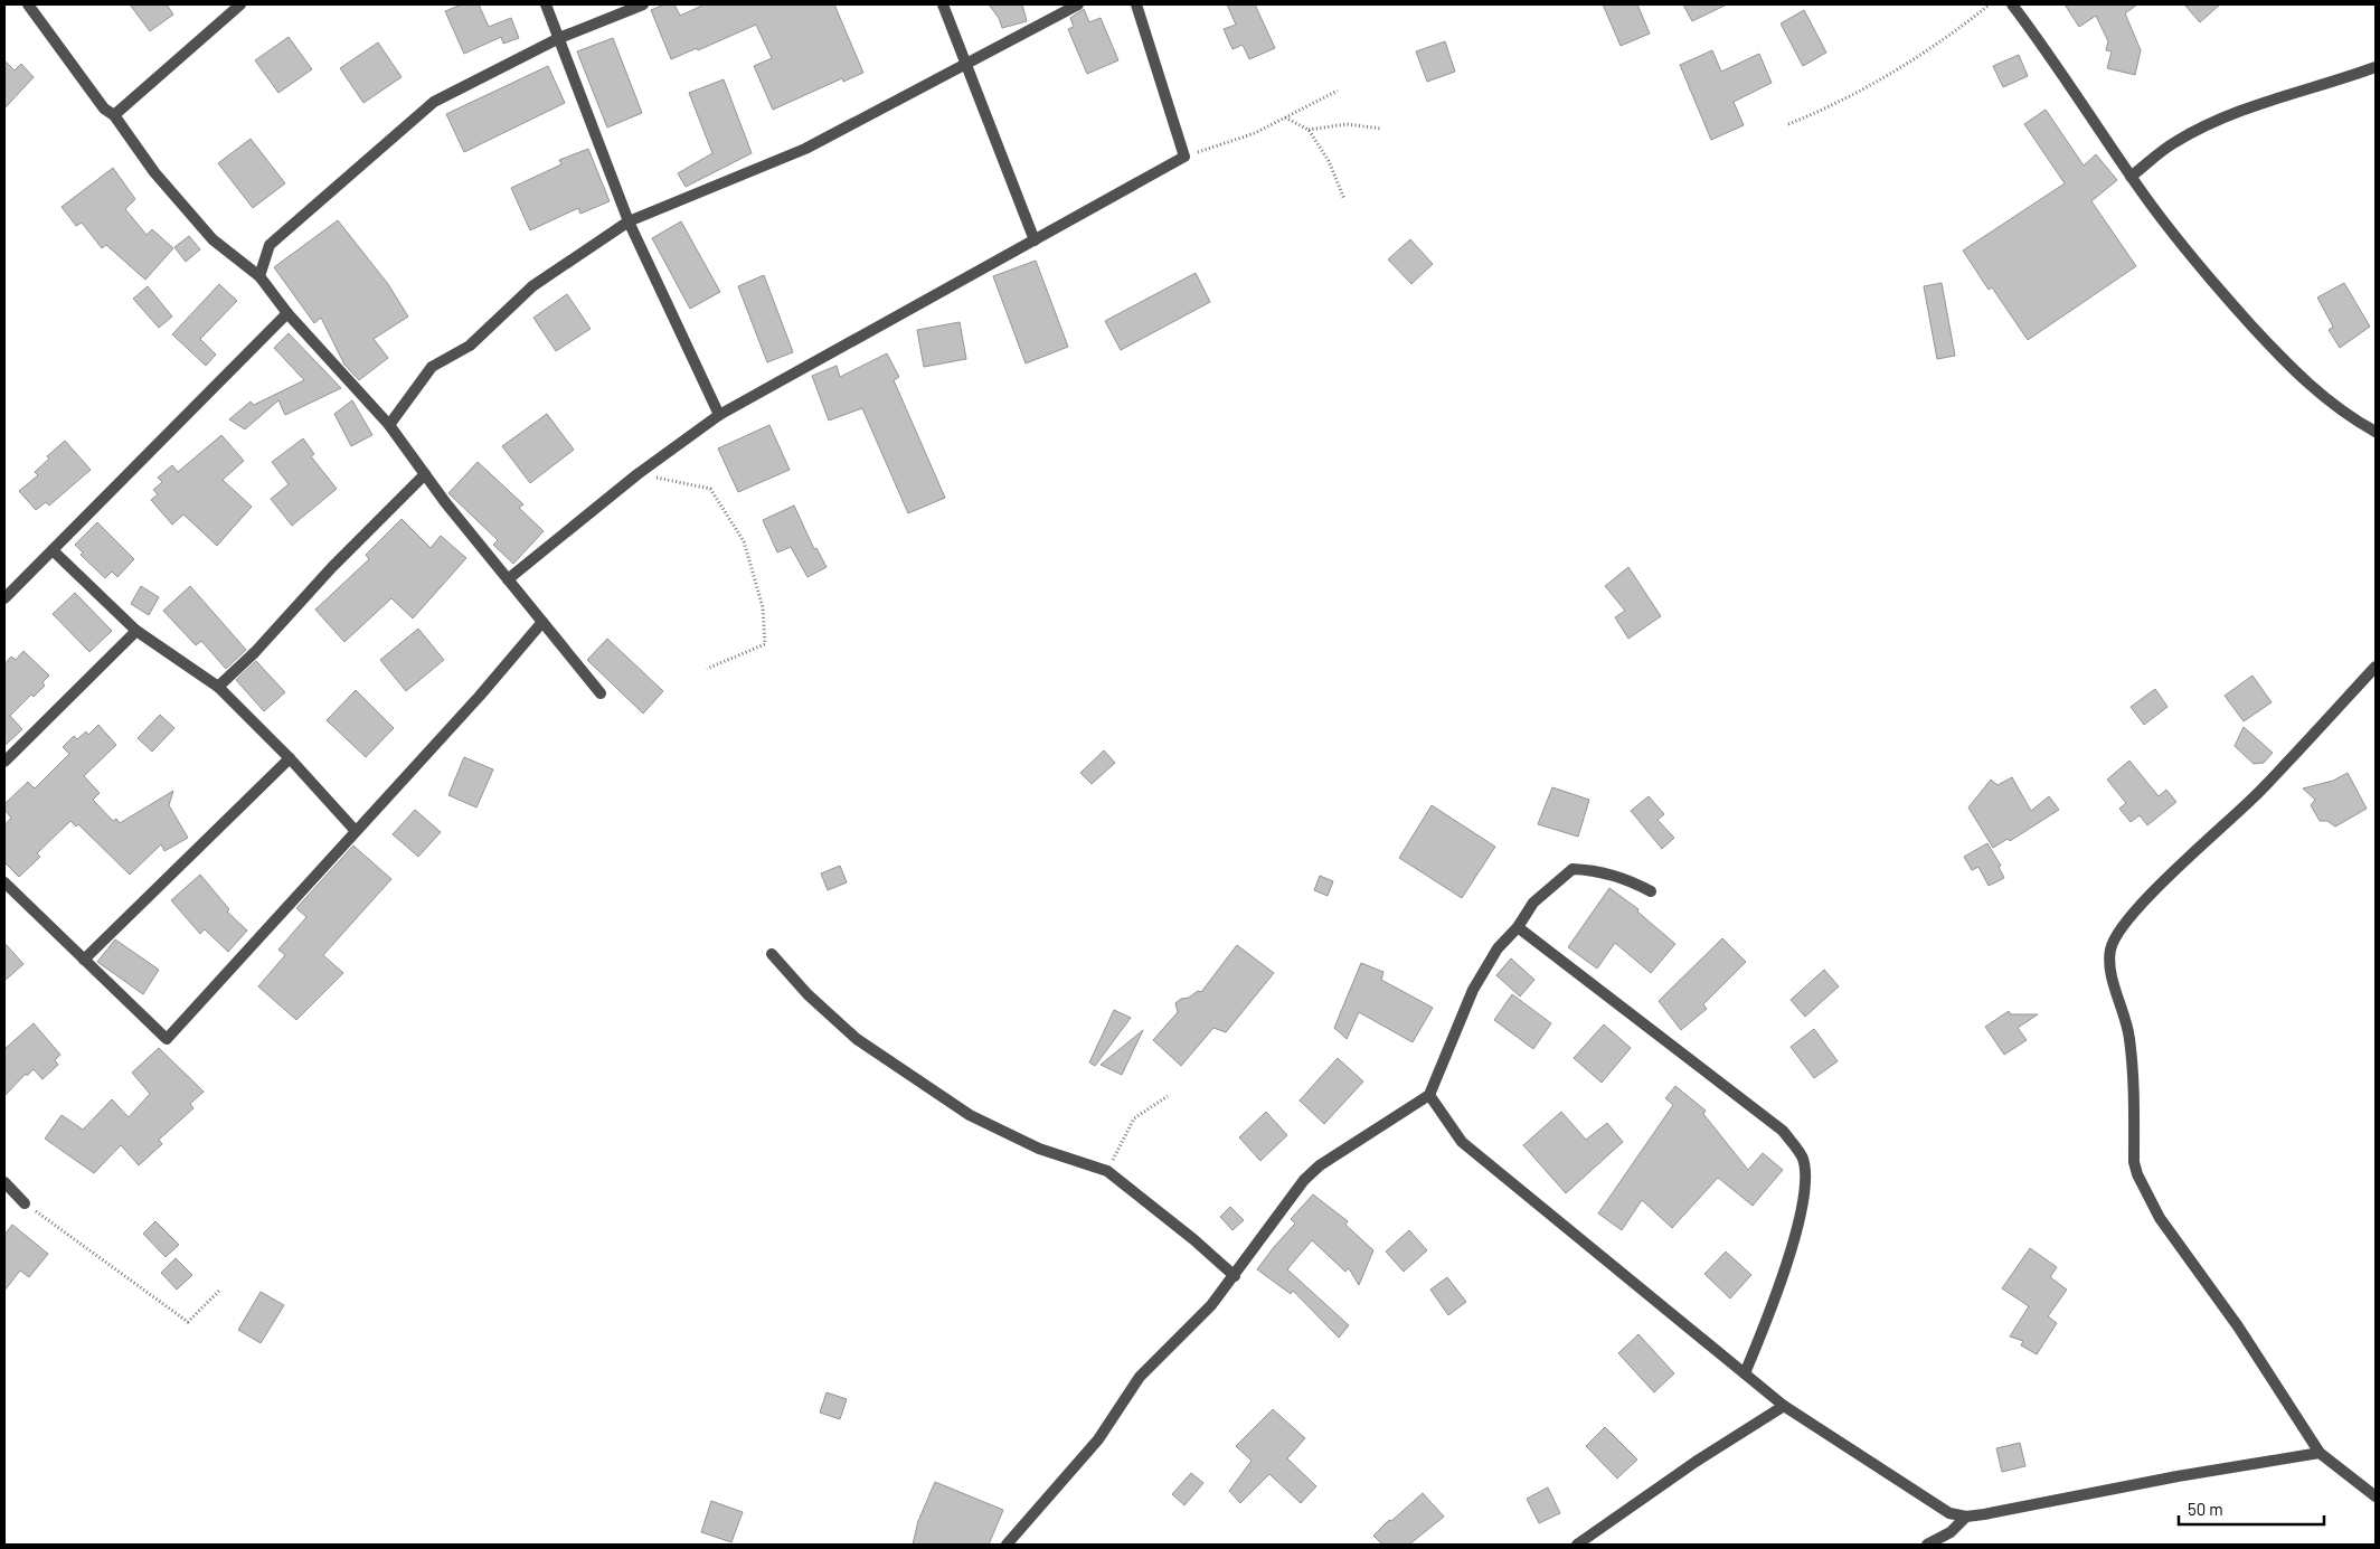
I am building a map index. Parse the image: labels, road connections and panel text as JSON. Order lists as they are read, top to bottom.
{
  "scale_bar": "50 m"
}
